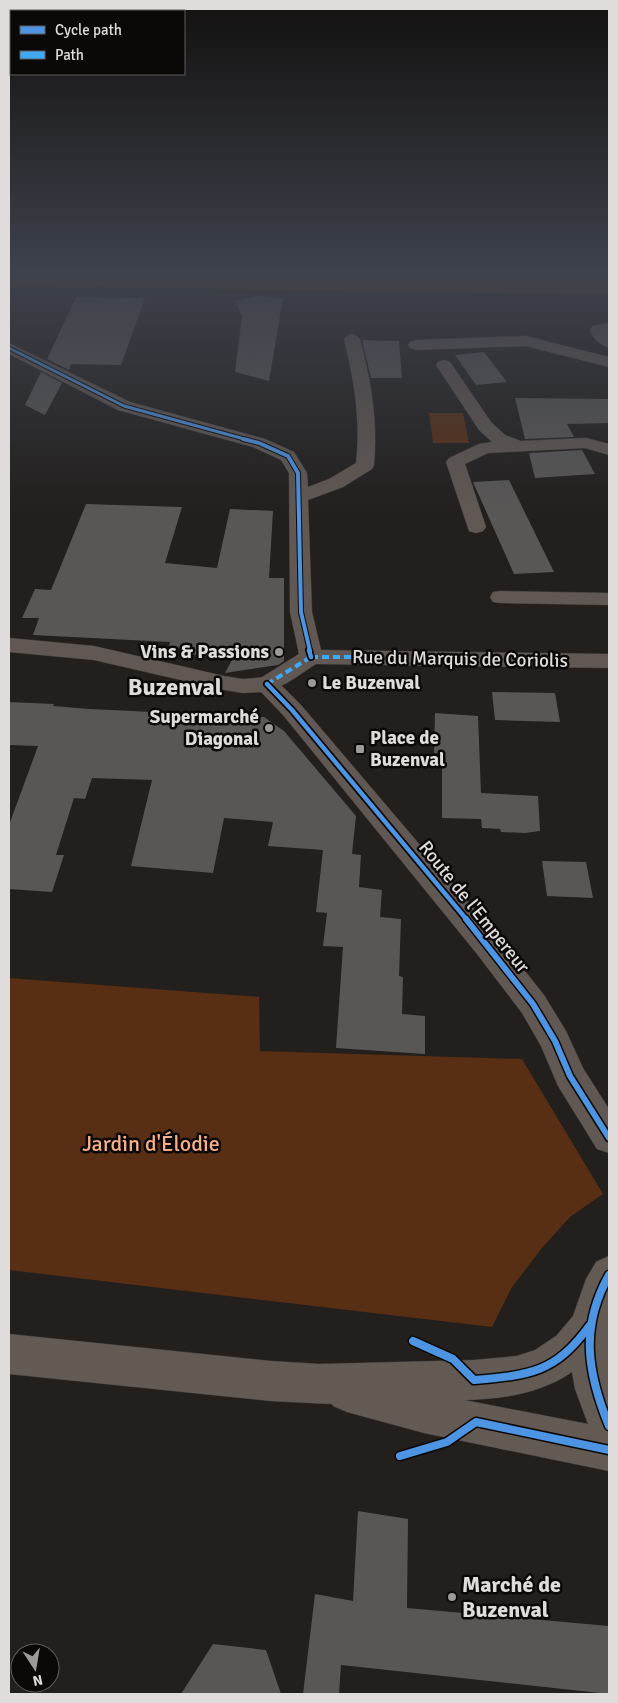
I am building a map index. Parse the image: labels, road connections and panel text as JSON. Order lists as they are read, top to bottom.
{
  "streets": {
    "street": ["Rue du Marquis de Coriolis", "Route de l'Empereur"]
  },
  "districts": ["Buzenval"],
  "parks": ["Jardin d'Élodie"],
  "places": {
    "other": [
      "Vins & Passions",
      "Le Buzenval",
      "Supermarché Diagonal",
      "Marché de Buzenval"
    ],
    "transit": ["Place de Buzenval"]
  },
  "legend": ["Cycle path", "Path"],
  "north": "bottom"
}
